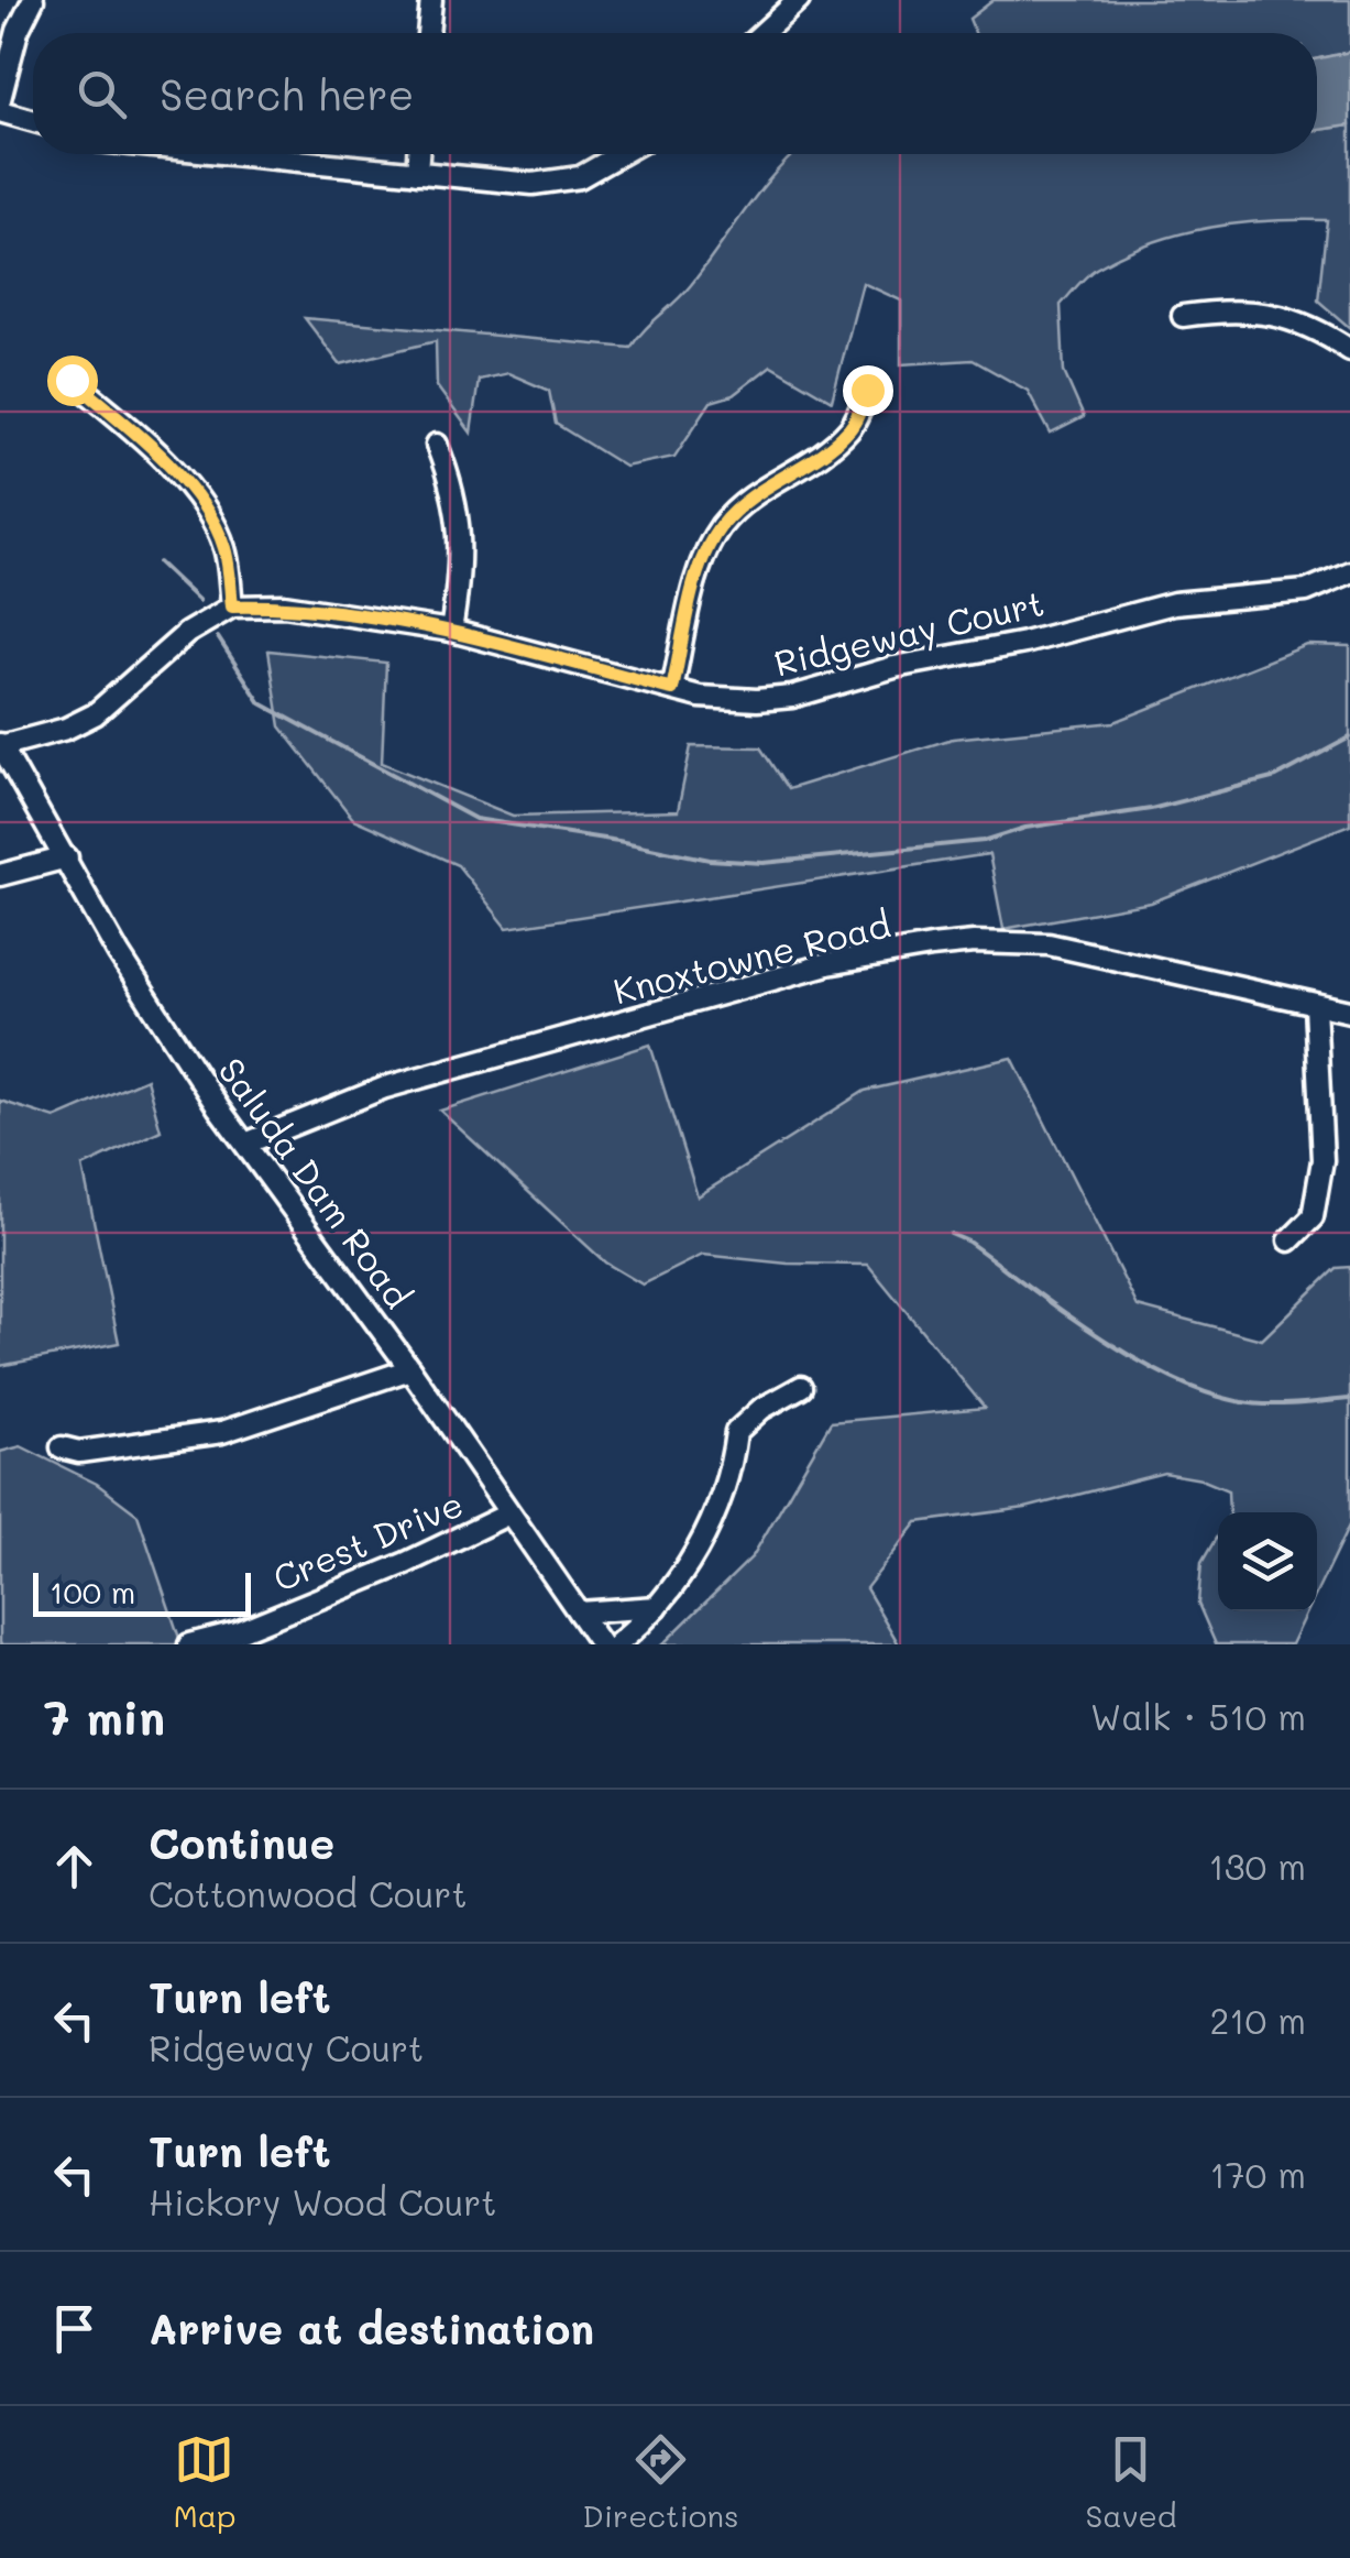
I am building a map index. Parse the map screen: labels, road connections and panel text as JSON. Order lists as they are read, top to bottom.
{
  "streets": {
    "street": [
      "Ridgeway Court",
      "Knoxtowne Road",
      "Saluda Dam Road",
      "Crest Drive"
    ]
  },
  "crossings": [
    ["Knoxtowne Road", "Saluda Dam Road"],
    ["Saluda Dam Road", "Crest Drive"]
  ],
  "scale_bar": "100 m",
  "page": {
    "search": "Search here",
    "scale": "100 m",
    "heading": ["7 min", "Walk · 510 m"],
    "list": [
      ["Continue", "Cottonwood Court", "130 m"],
      ["Turn left", "Ridgeway Court", "210 m"],
      ["Turn left", "Hickory Wood Court", "170 m"],
      "Arrive at destination"
    ],
    "nav": ["Map", "Directions", "Saved"]
  }
}
